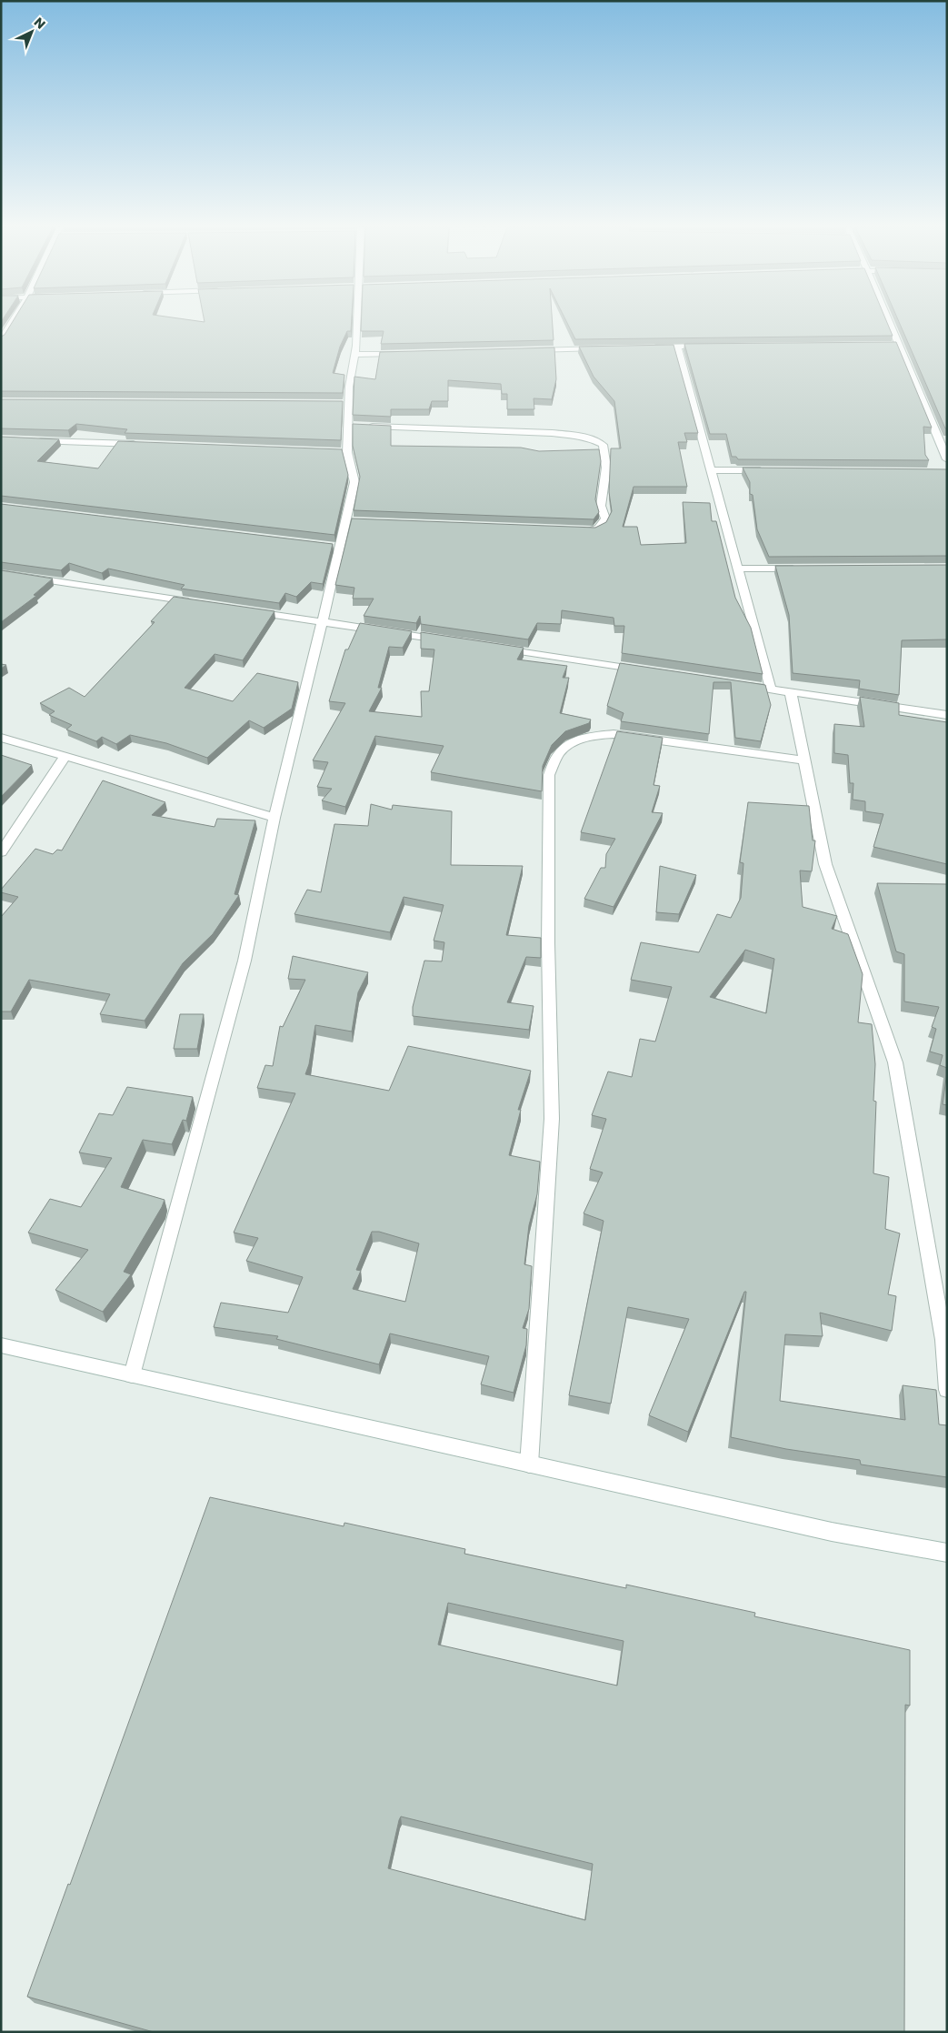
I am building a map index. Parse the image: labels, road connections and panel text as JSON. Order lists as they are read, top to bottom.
{
  "north": "top right"
}
